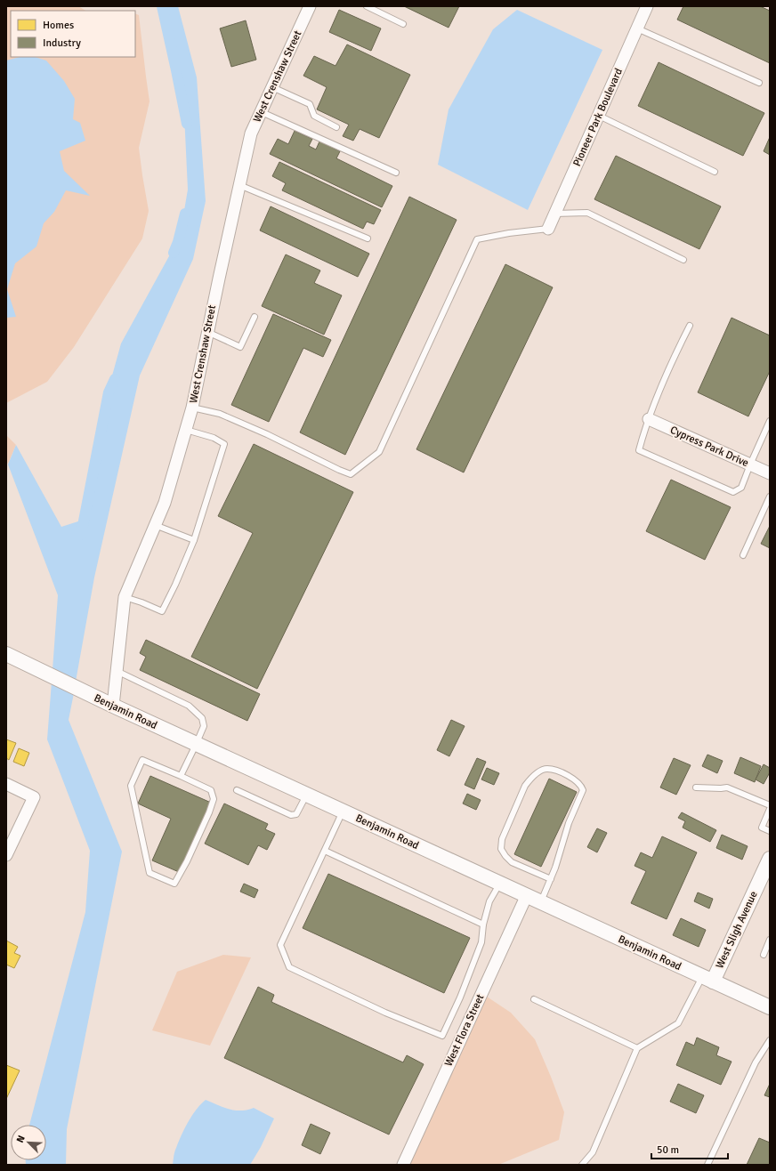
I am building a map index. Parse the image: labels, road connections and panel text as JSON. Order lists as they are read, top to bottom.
{
  "streets": {
    "street": [
      "West Crenshaw Street",
      "Pioneer Park Boulevard",
      "Cypress Park Drive",
      "Benjamin Road",
      "West Sligh Avenue",
      "West Flora Street"
    ]
  },
  "crossings": [
    ["West Crenshaw Street", "Benjamin Road"],
    ["Benjamin Road", "West Sligh Avenue"],
    ["Benjamin Road", "West Flora Street"]
  ],
  "legend": ["Homes", "Industry"],
  "scale_bar": "50 m",
  "north": "top left"
}
